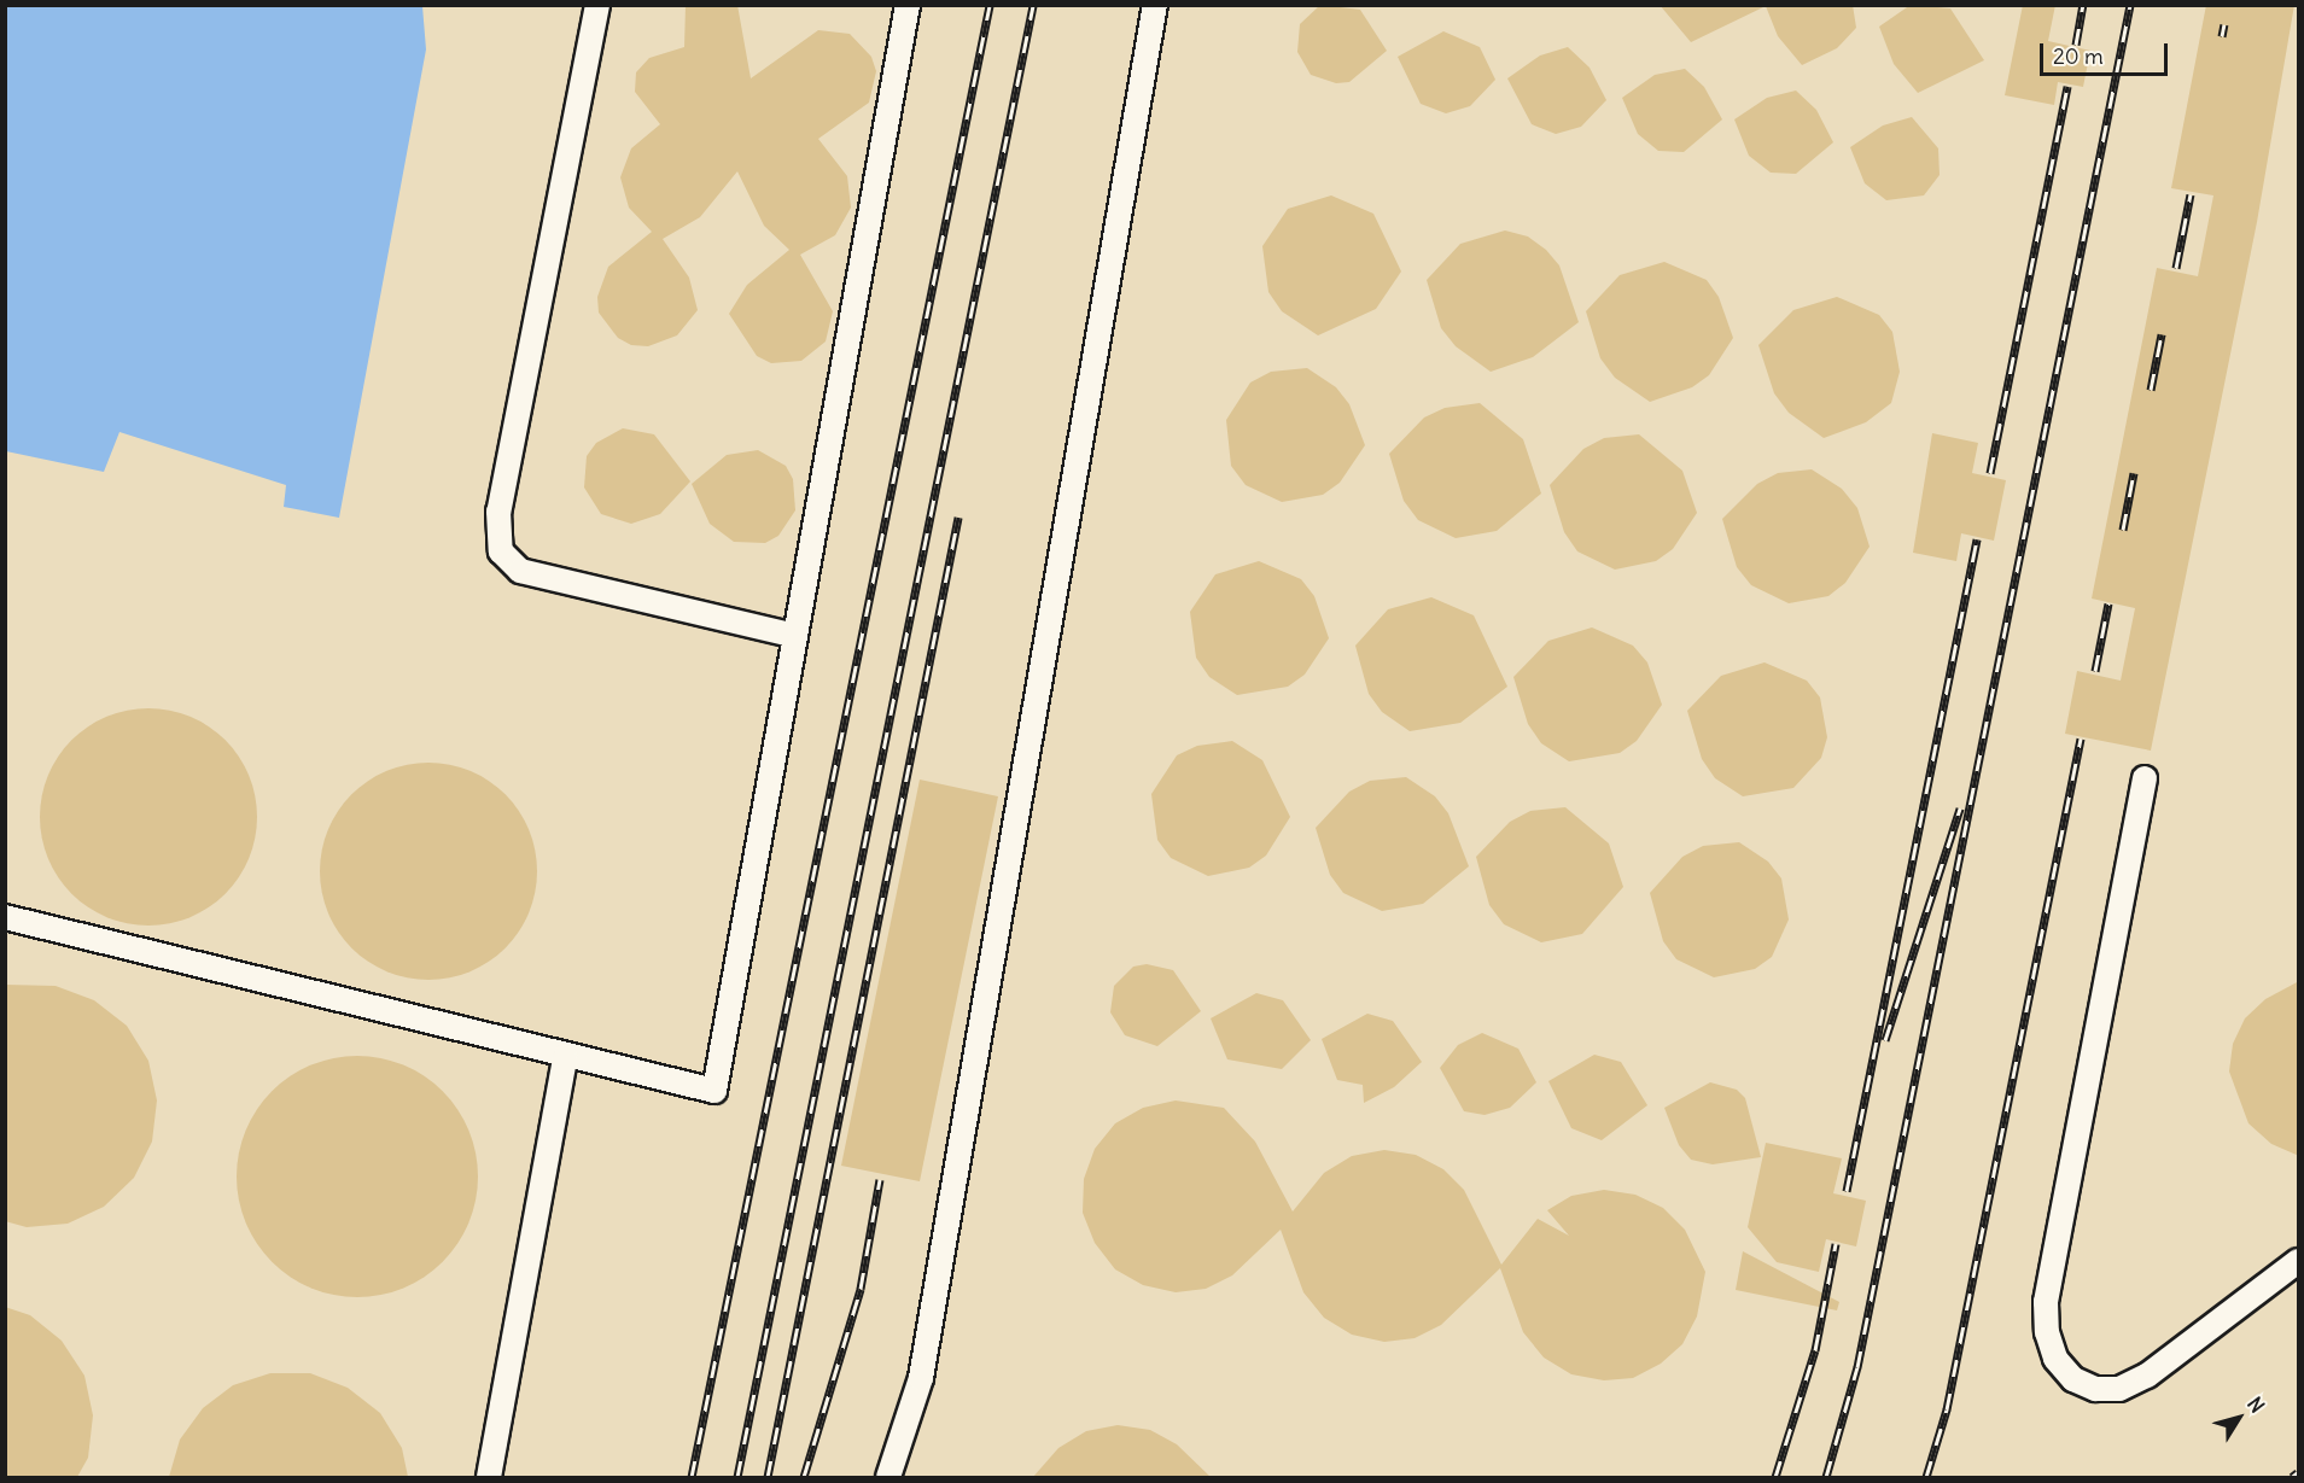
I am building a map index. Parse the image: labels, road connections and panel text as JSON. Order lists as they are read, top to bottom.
{
  "scale_bar": "20 m",
  "north": "top right"
}
